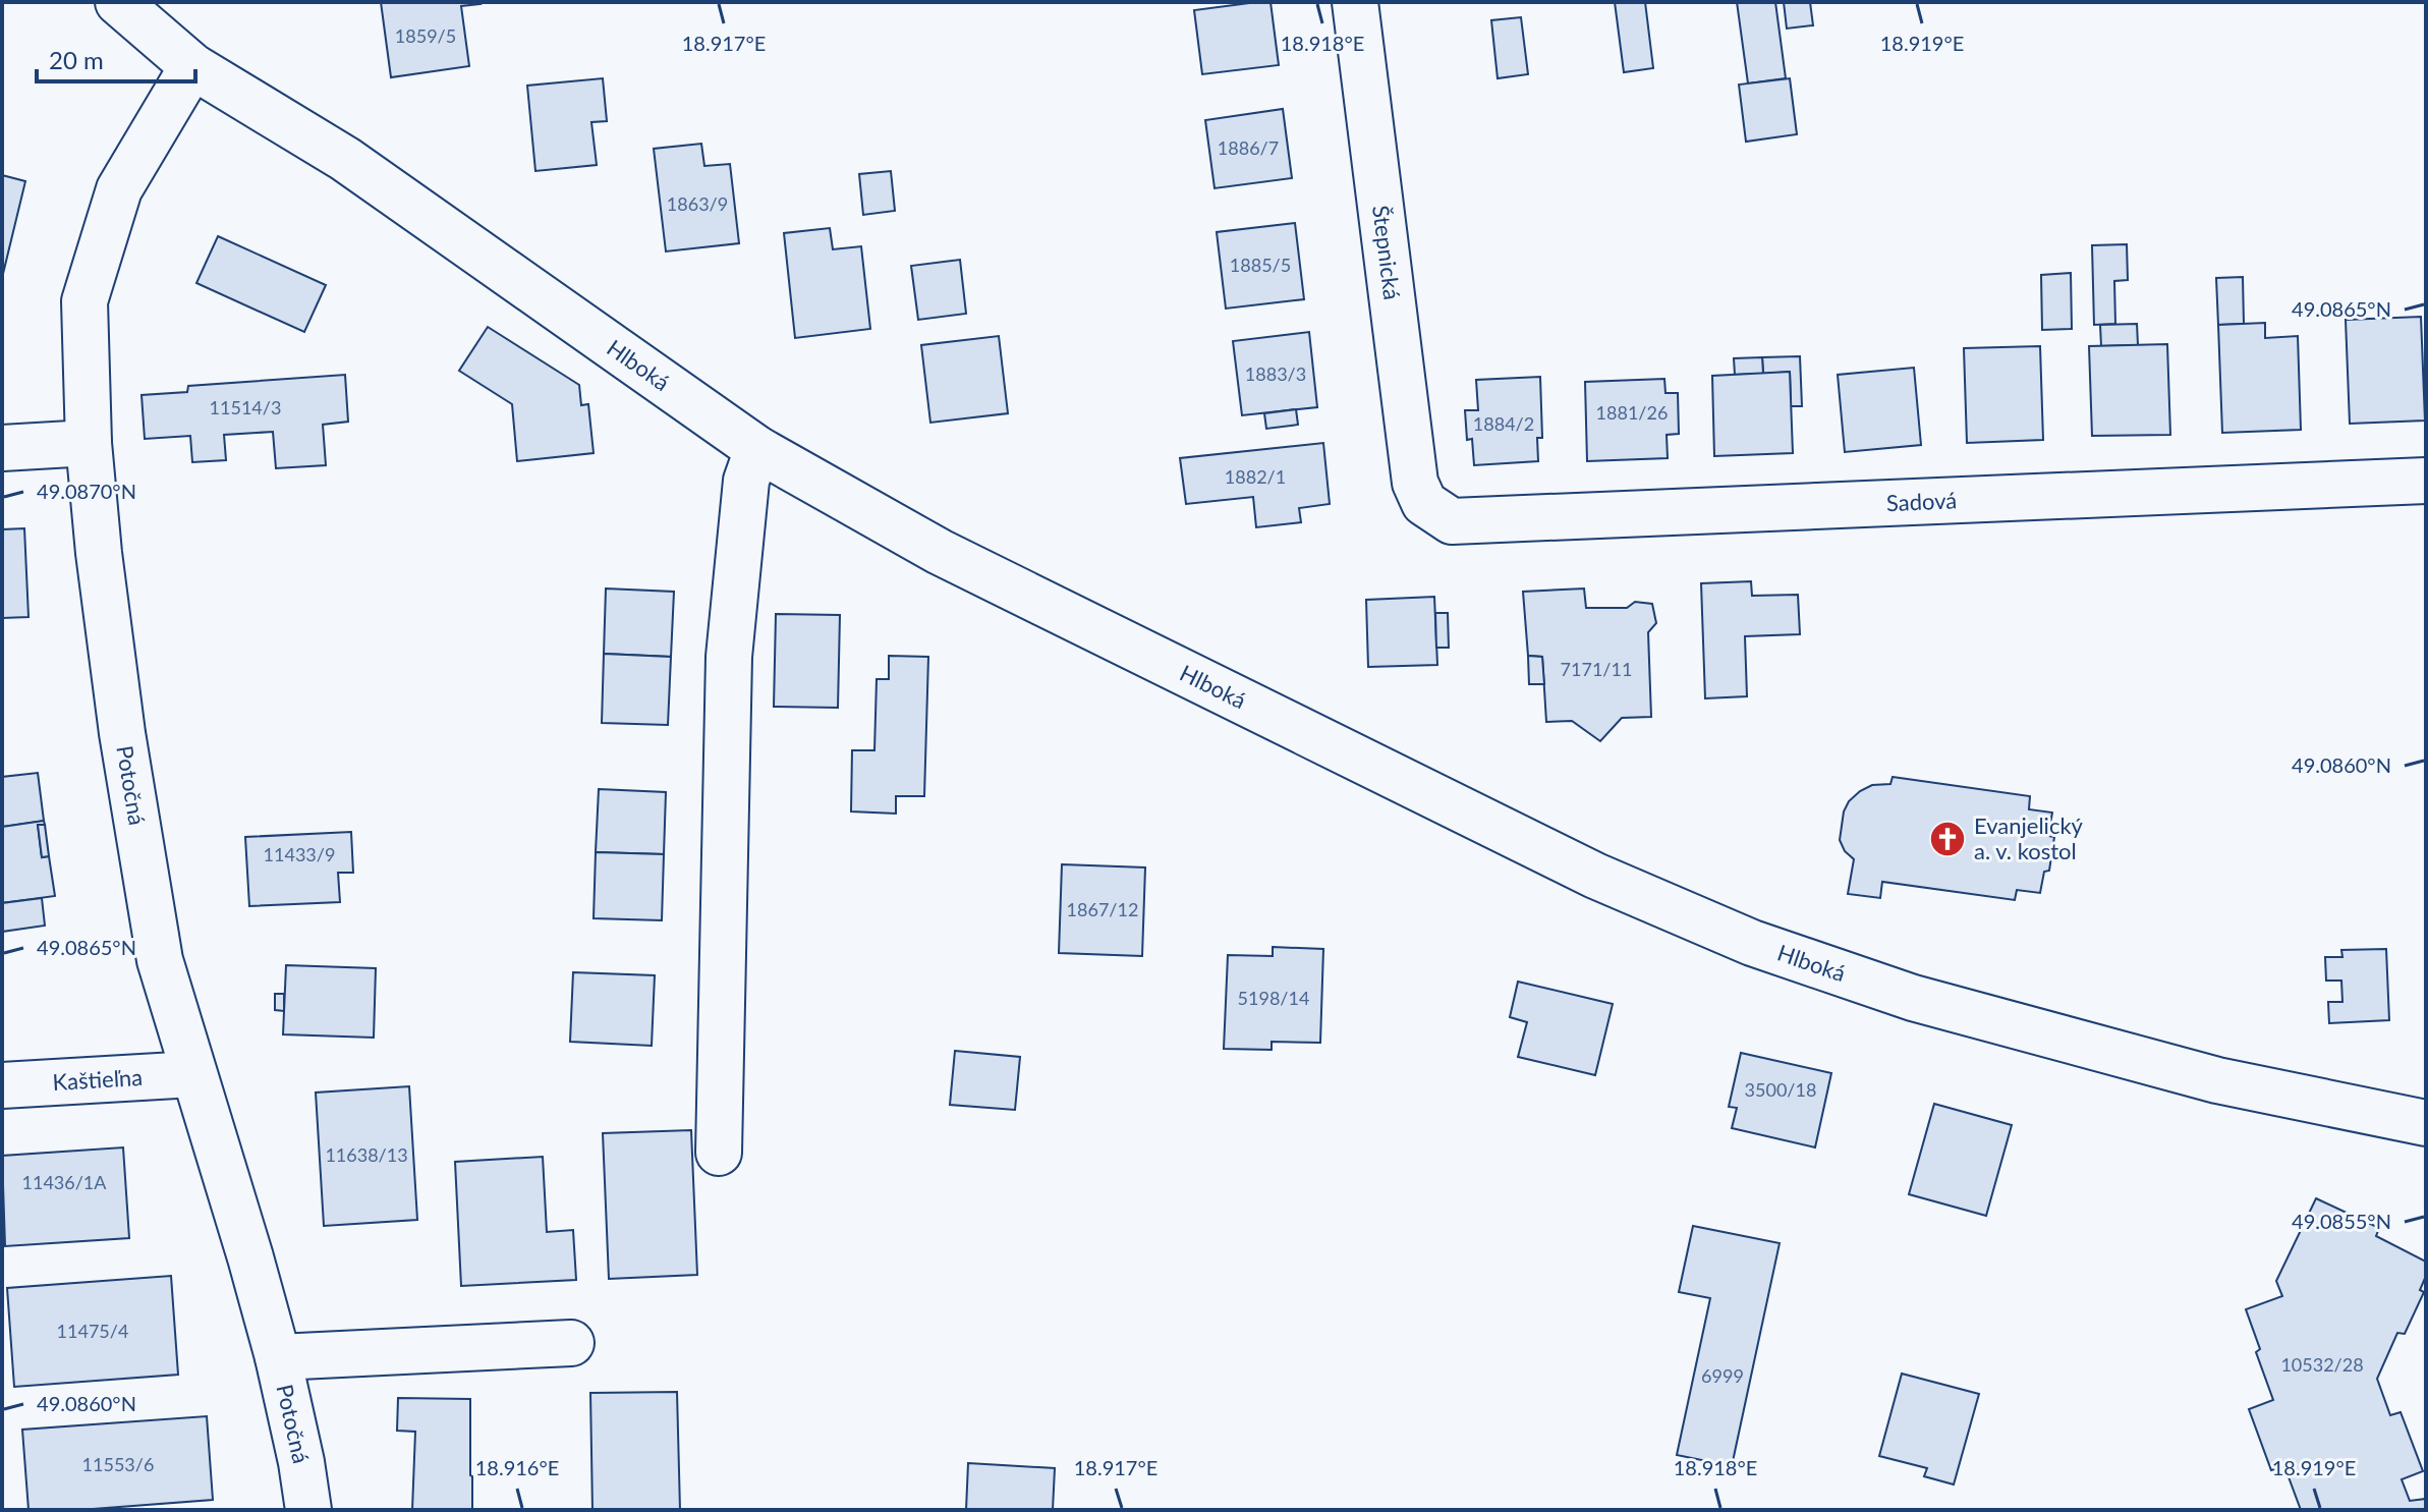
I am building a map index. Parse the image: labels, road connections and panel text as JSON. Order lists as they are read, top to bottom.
{
  "streets": {
    "street": [
      "Štepnická",
      "Hlboká",
      "Sadová",
      "Potočná",
      "Kaštieľna"
    ]
  },
  "crossings": [
    ["Štepnická", "Sadová"],
    ["Hlboká", "Potočná"],
    ["Potočná", "Kaštieľna"]
  ],
  "places": {
    "church": ["Evanjelický a. v. kostol"]
  },
  "house_numbers": [
    "1859/5",
    "1886/7",
    "1863/9",
    "1885/5",
    "1883/3",
    "11514/3",
    "1881/26",
    "1884/2",
    "1882/1",
    "7171/11",
    "11433/9",
    "1867/12",
    "5198/14",
    "3500/18",
    "11638/13",
    "11436/1A",
    "11475/4",
    "10532/28",
    "6999",
    "11553/6"
  ],
  "scale_bar": "20 m",
  "coordinates": [
    "18.917°E",
    "18.918°E",
    "18.919°E",
    "49.0865°N",
    "49.0870°N",
    "49.0860°N",
    "49.0855°N",
    "18.916°E"
  ]
}
